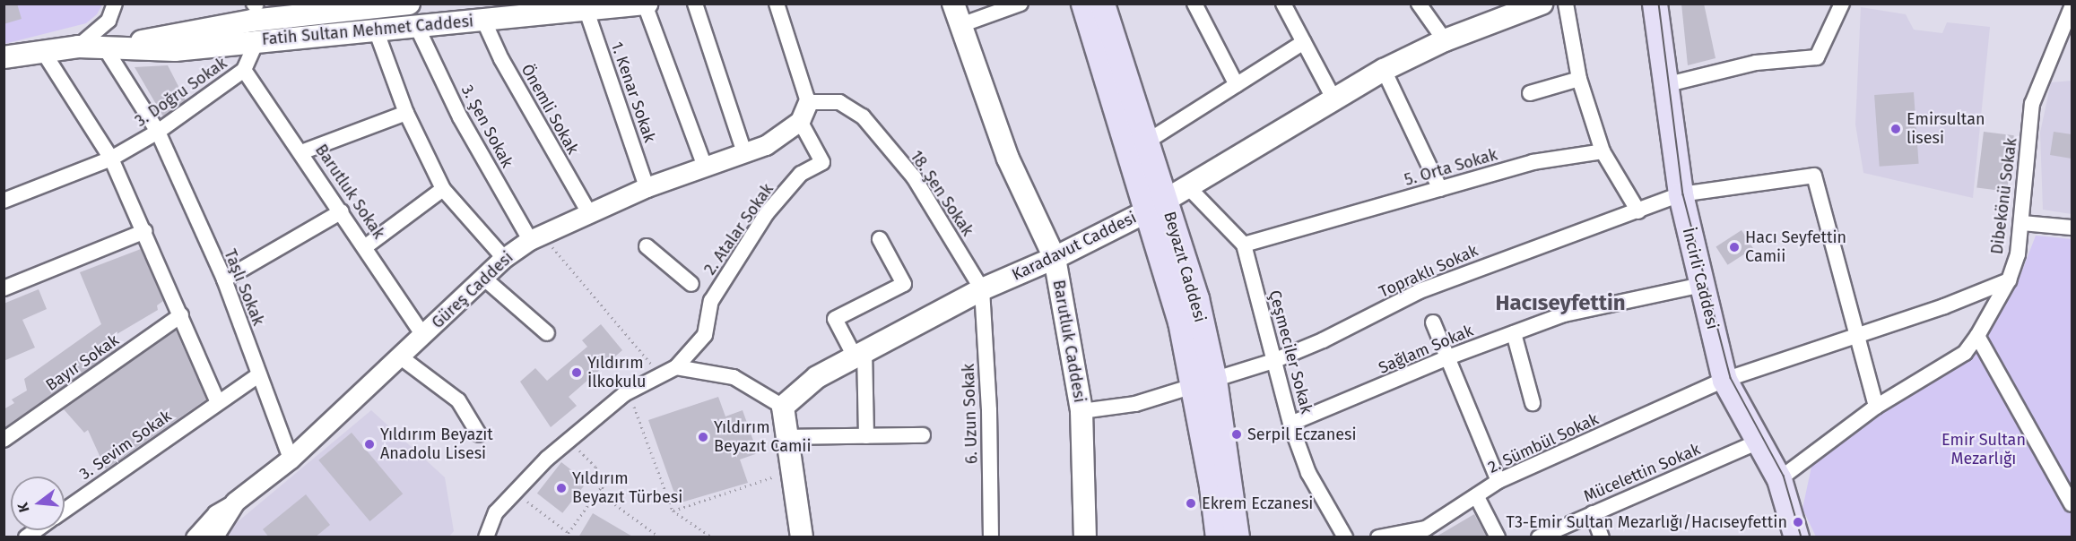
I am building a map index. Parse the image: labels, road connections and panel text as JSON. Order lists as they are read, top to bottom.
{
  "streets": {
    "main road": [
      "Fatih Sultan Mehmet Caddesi",
      "Karadavut Caddesi",
      "Beyazıt Caddesi",
      "İncirli Caddesi",
      "Barutluk Caddesi"
    ],
    "street": [
      "3. Doğru Sokak",
      "1. Kenar Sokak",
      "Önemli Sokak",
      "3. Şen Sokak",
      "5. Orta Sokak",
      "Barutluk Sokak",
      "18. Şen Sokak",
      "Dibekönü Sokak",
      "2. Atalar Sokak",
      "Topraklı Sokak",
      "Taşlı Sokak",
      "Güreş Caddesi",
      "Sağlam Sokak",
      "Çeşmeciler Sokak",
      "Bayır Sokak",
      "6. Uzun Sokak",
      "2. Sümbül Sokak",
      "3. Sevim Sokak",
      "Mücelettin Sokak"
    ]
  },
  "crossings": [
    ["Fatih Sultan Mehmet Caddesi", "3. Doğru Sokak"],
    ["Fatih Sultan Mehmet Caddesi", "1. Kenar Sokak"],
    ["Fatih Sultan Mehmet Caddesi", "Önemli Sokak"],
    ["Fatih Sultan Mehmet Caddesi", "3. Şen Sokak"],
    ["Fatih Sultan Mehmet Caddesi", "Taşlı Sokak"],
    ["3. Doğru Sokak", "Barutluk Sokak"],
    ["3. Doğru Sokak", "Taşlı Sokak"],
    ["1. Kenar Sokak", "Güreş Caddesi"],
    ["Önemli Sokak", "Güreş Caddesi"],
    ["3. Şen Sokak", "Güreş Caddesi"],
    ["5. Orta Sokak", "Çeşmeciler Sokak"],
    ["Barutluk Sokak", "Güreş Caddesi"],
    ["18. Şen Sokak", "Karadavut Caddesi"],
    ["18. Şen Sokak", "6. Uzun Sokak"],
    ["Dibekönü Sokak", "İncirli Caddesi"],
    ["Dibekönü Sokak", "2. Sümbül Sokak"],
    ["2. Atalar Sokak", "Güreş Caddesi"],
    ["Karadavut Caddesi", "Beyazıt Caddesi"],
    ["Karadavut Caddesi", "Barutluk Caddesi"],
    ["Karadavut Caddesi", "Çeşmeciler Sokak"],
    ["Karadavut Caddesi", "6. Uzun Sokak"],
    ["Beyazıt Caddesi", "Topraklı Sokak"],
    ["Topraklı Sokak", "İncirli Caddesi"],
    ["Topraklı Sokak", "Barutluk Caddesi"],
    ["Topraklı Sokak", "Çeşmeciler Sokak"],
    ["Topraklı Sokak", "2. Sümbül Sokak"],
    ["İncirli Caddesi", "Sağlam Sokak"],
    ["İncirli Caddesi", "2. Sümbül Sokak"],
    ["İncirli Caddesi", "Mücelettin Sokak"],
    ["Taşlı Sokak", "Güreş Caddesi"],
    ["Taşlı Sokak", "3. Sevim Sokak"],
    ["Sağlam Sokak", "Çeşmeciler Sokak"]
  ],
  "districts": ["Hacıseyfettin"],
  "parks": ["Emir Sultan Mezarlığı"],
  "places": [
    "Emirsultan lisesi",
    "Hacı Seyfettin Camii",
    "Yıldırım İlkokulu",
    "Serpil Eczanesi",
    "Yıldırım Beyazıt Camii",
    "Yıldırım Beyazıt Anadolu Lisesi",
    "Yıldırım Beyazıt Türbesi",
    "Ekrem Eczanesi",
    "T3-Emir Sultan Mezarlığı/Hacıseyfettin"
  ],
  "north": "left"
}
